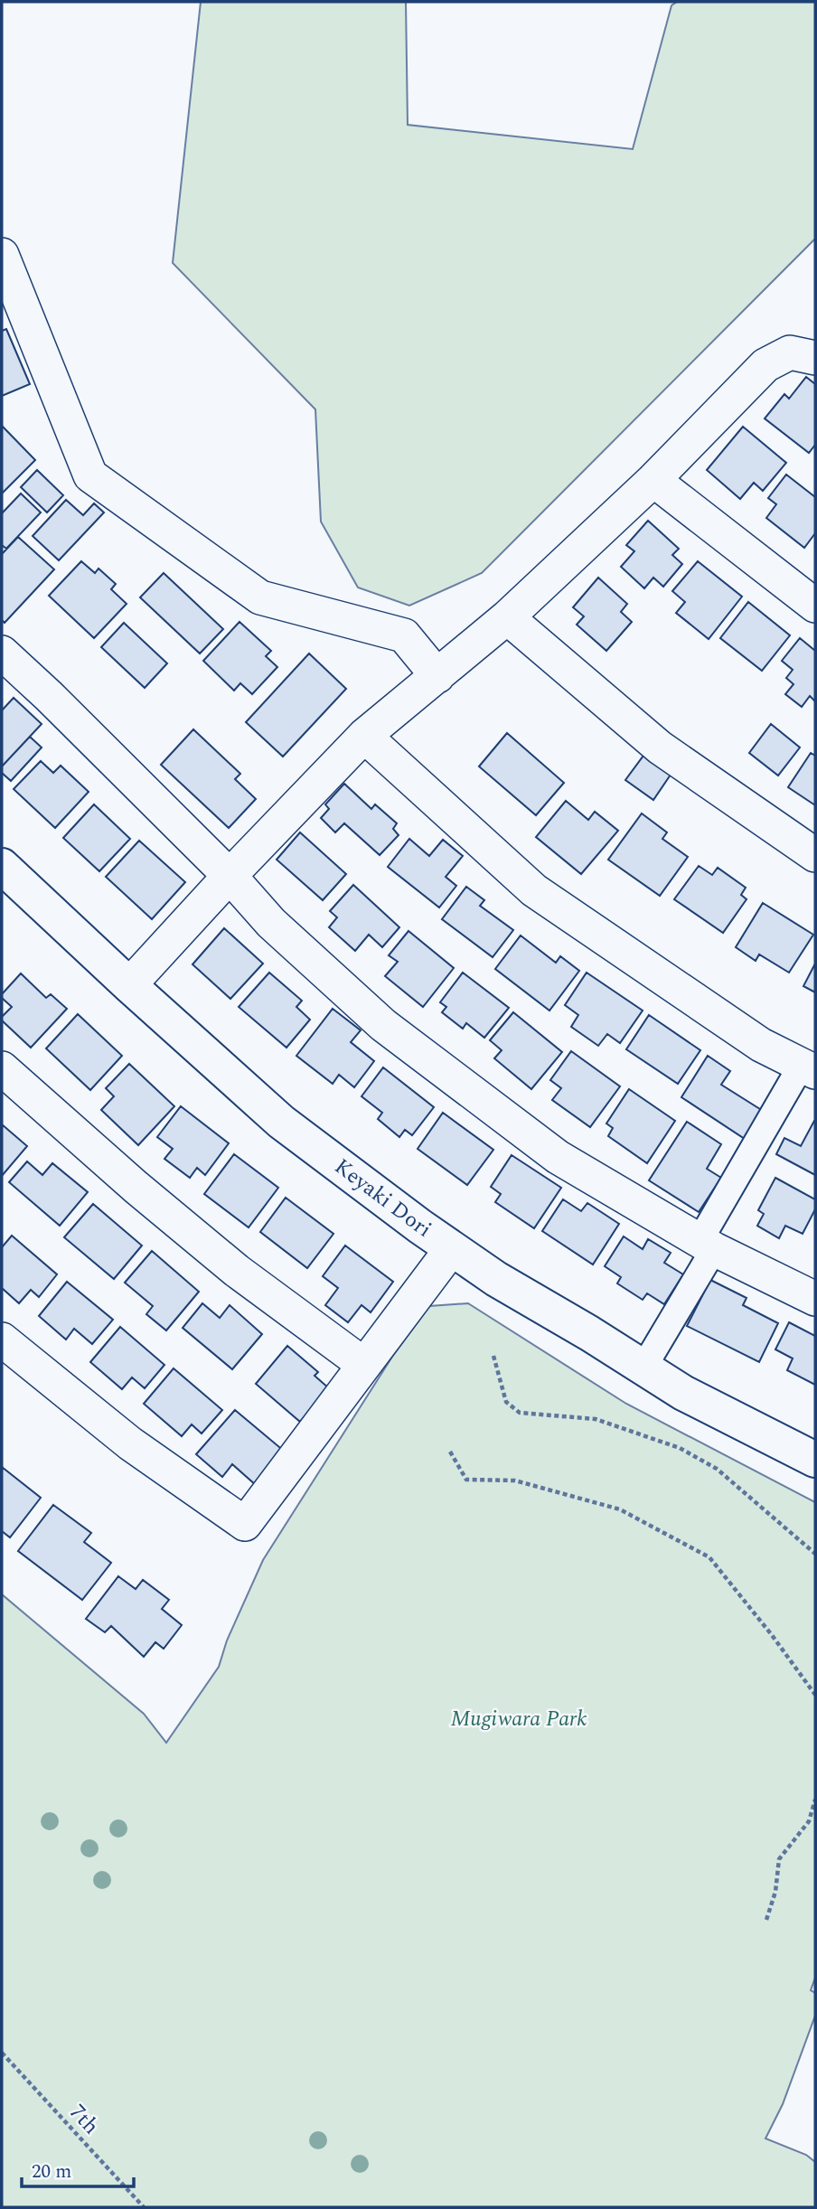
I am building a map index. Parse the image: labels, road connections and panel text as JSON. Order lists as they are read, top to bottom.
{
  "streets": {
    "street": ["Keyaki Dori"],
    "path": ["7th"]
  },
  "parks": ["Mugiwara Park"],
  "scale_bar": "20 m"
}
